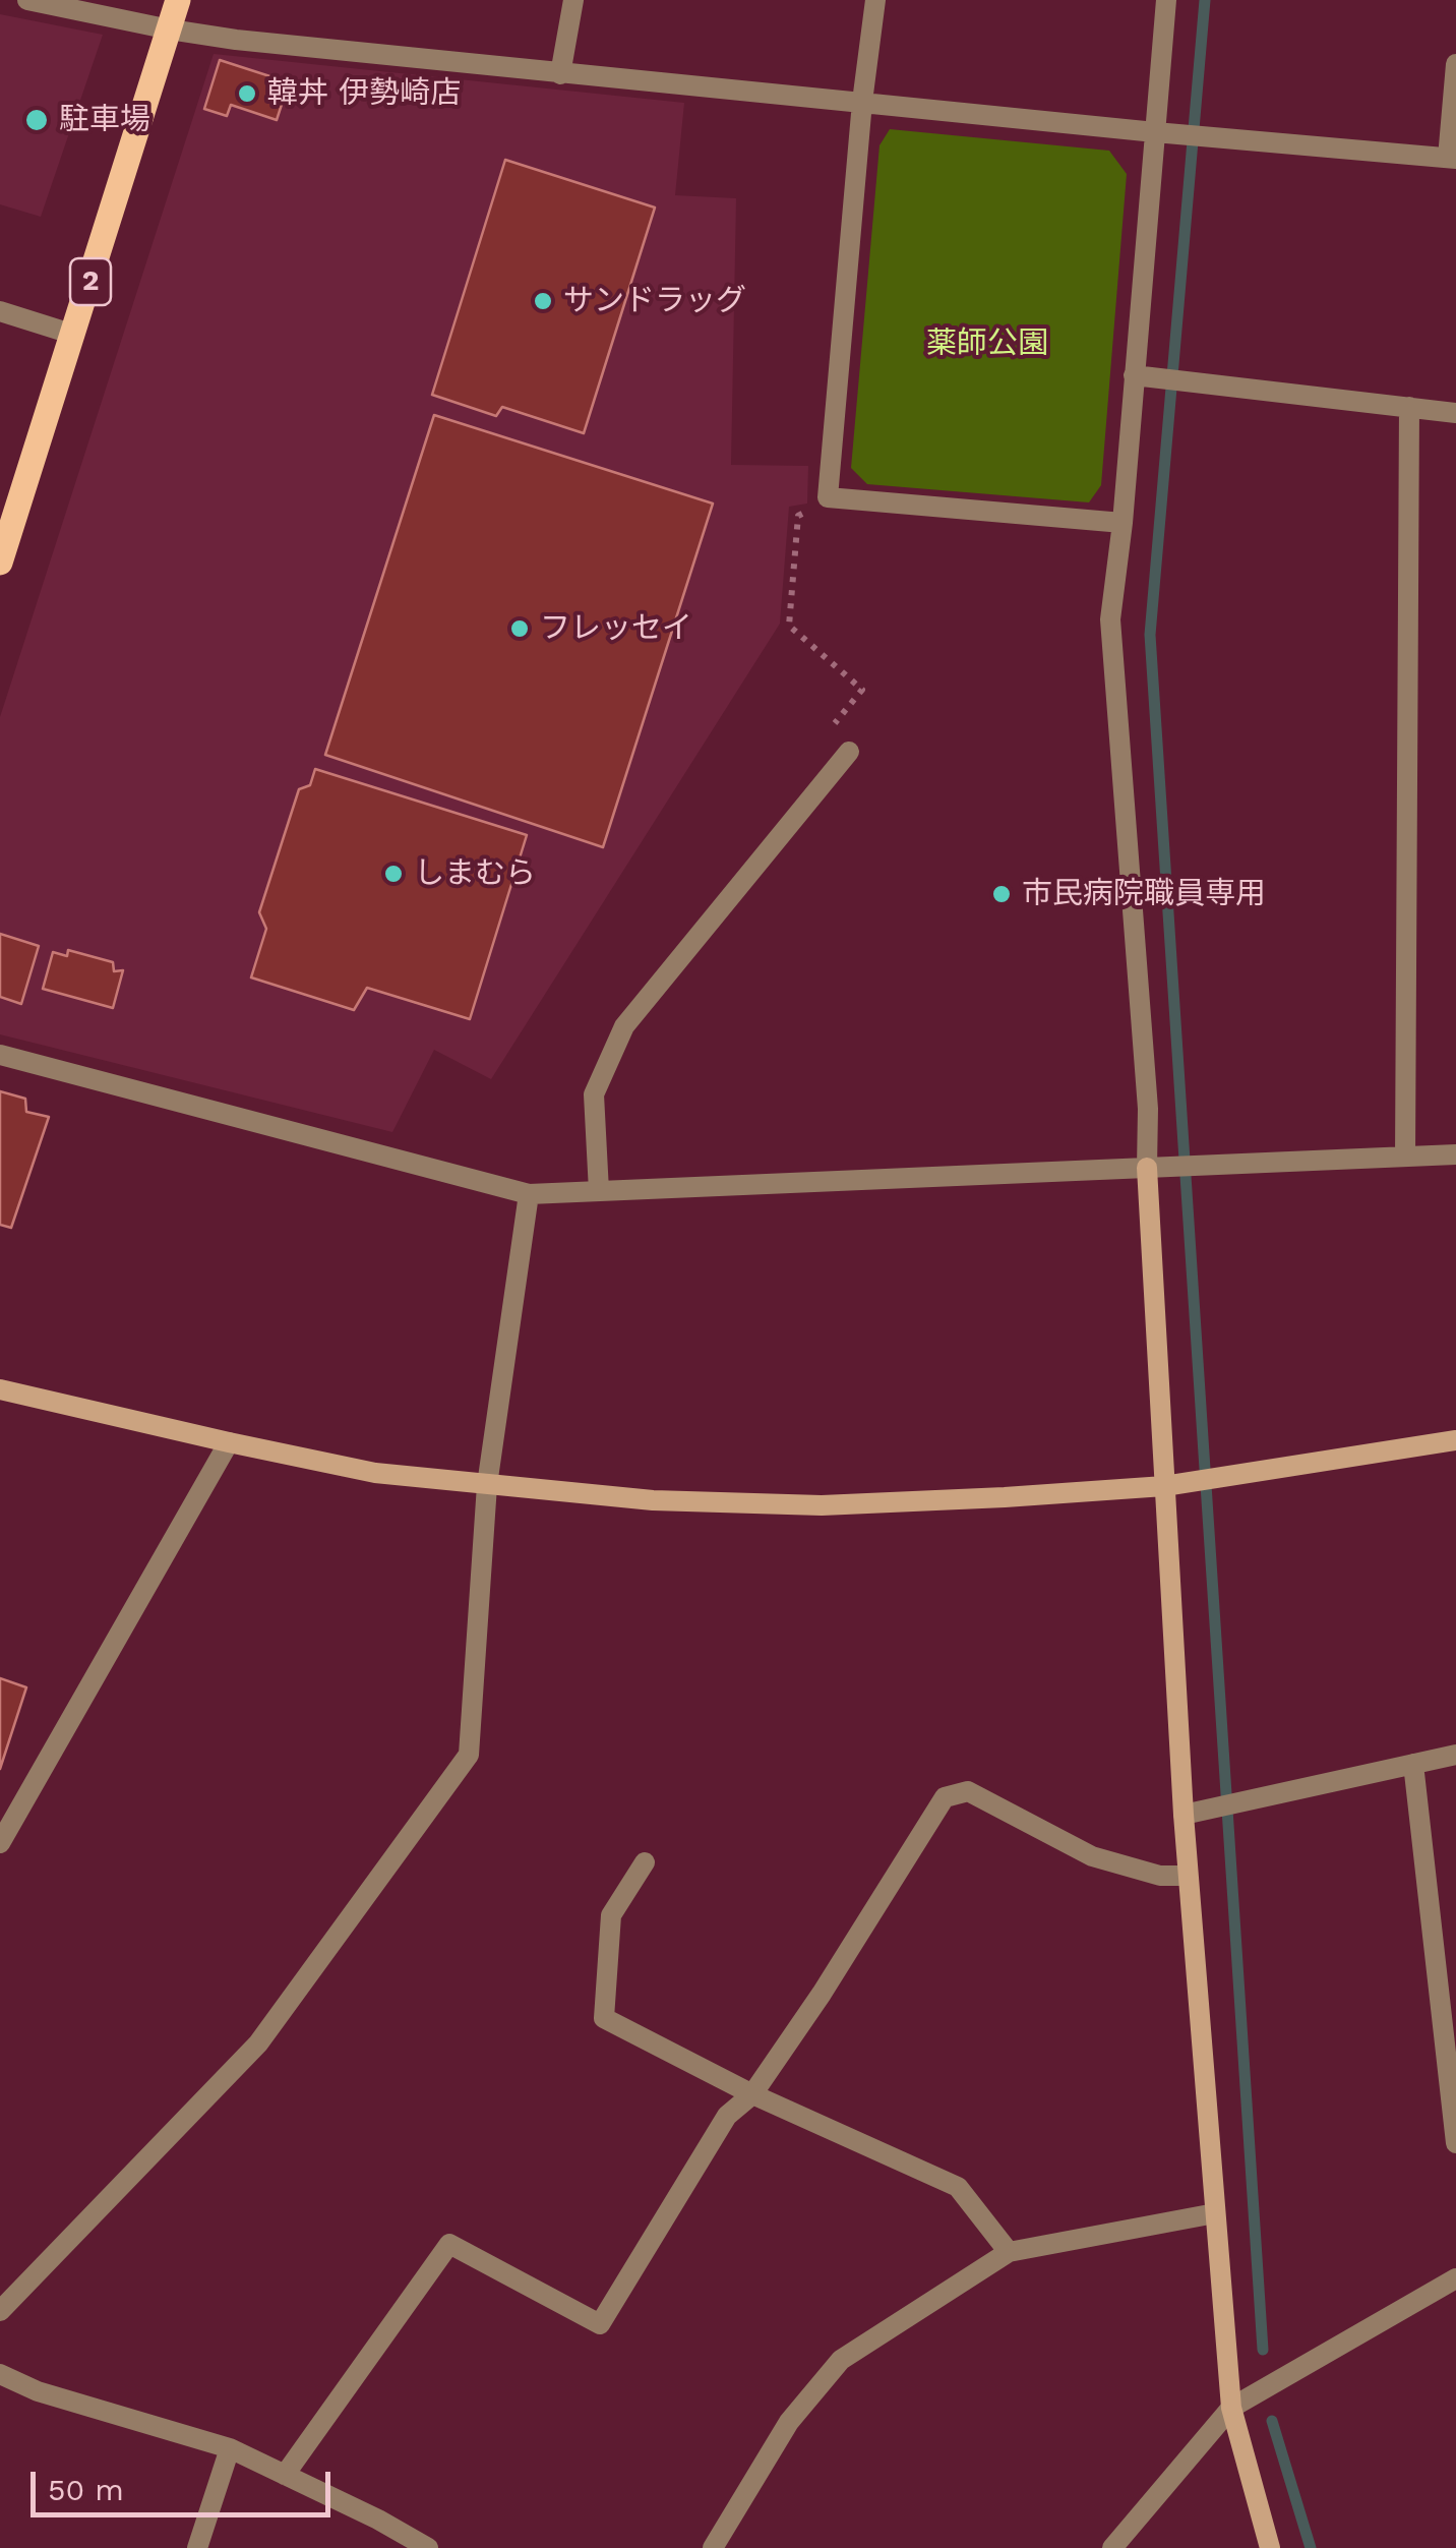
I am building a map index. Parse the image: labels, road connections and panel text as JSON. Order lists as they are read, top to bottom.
{
  "streets": {
    "main road": ["2"]
  },
  "parks": ["薬師公園"],
  "places": [
    "韓丼 伊勢崎店",
    "駐車場",
    "サンドラッグ",
    "フレッセイ",
    "しまむら",
    "市民病院職員専用"
  ],
  "scale_bar": "50 m"
}
